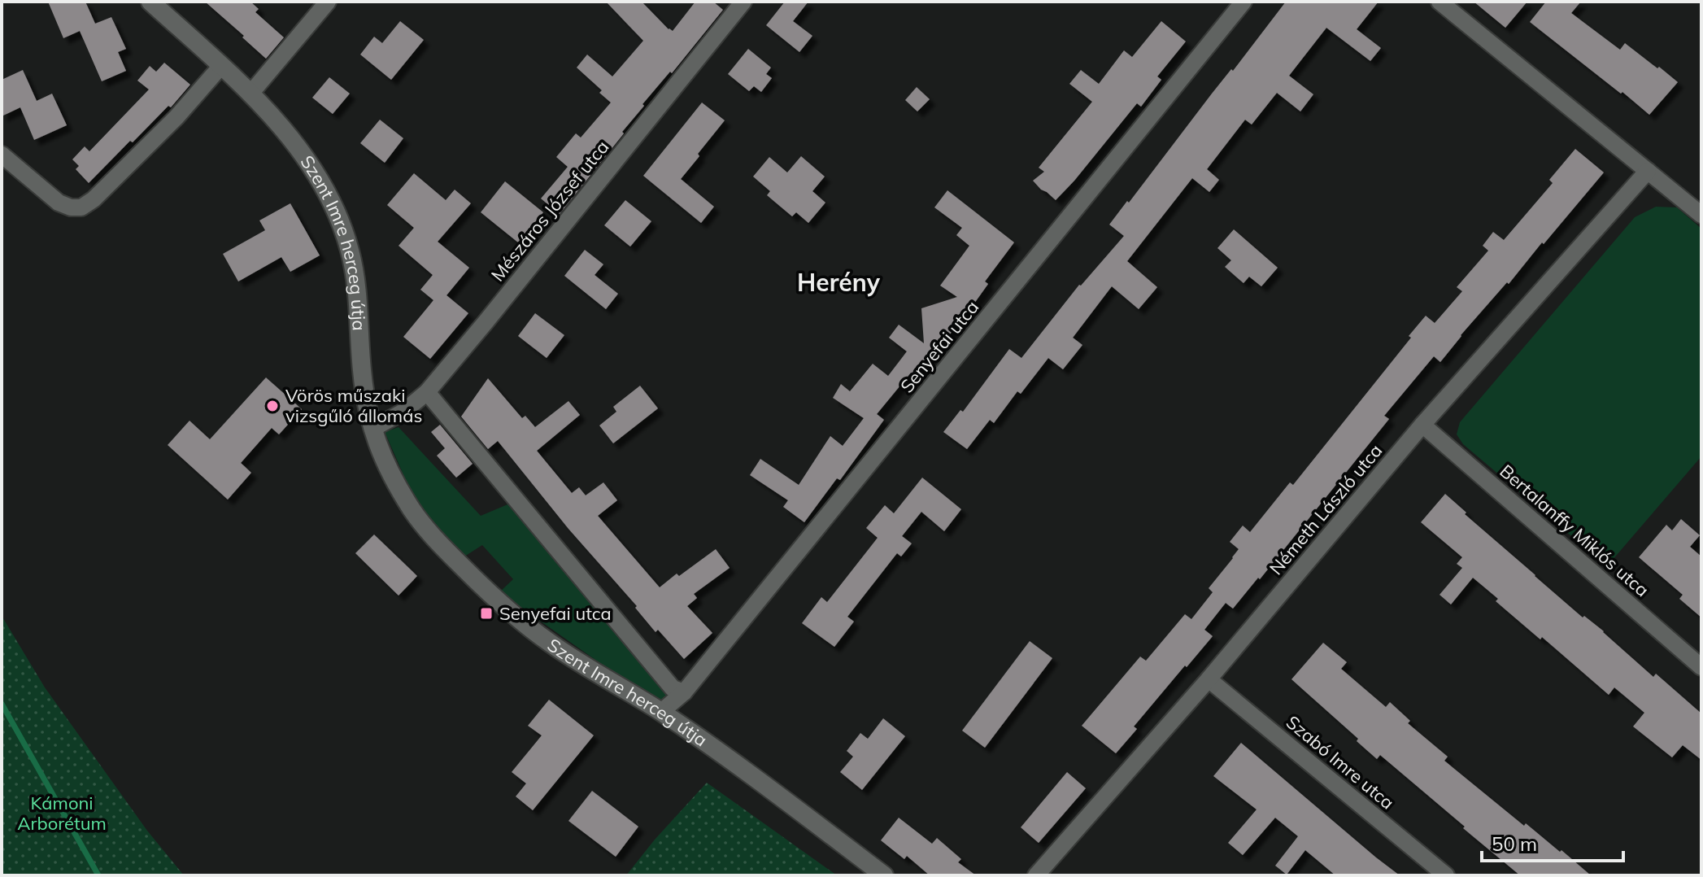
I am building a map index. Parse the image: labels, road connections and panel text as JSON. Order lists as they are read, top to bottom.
{
  "streets": {
    "main road": ["Szent Imre herceg útja"],
    "street": [
      "Mészáros József utca",
      "Senyefai utca",
      "Németh László utca",
      "Bertalanffy Miklós utca",
      "Szabó Imre utca"
    ]
  },
  "crossings": [
    ["Mészáros József utca", "Szent Imre herceg útja"],
    ["Szent Imre herceg útja", "Senyefai utca"],
    ["Németh László utca", "Bertalanffy Miklós utca"],
    ["Németh László utca", "Szabó Imre utca"]
  ],
  "districts": ["Herény"],
  "parks": ["Kámoni Arborétum"],
  "places": {
    "other": ["Vörös műszaki vizsgűló állomás"],
    "transit": ["Senyefai utca"]
  },
  "scale_bar": "50 m"
}
